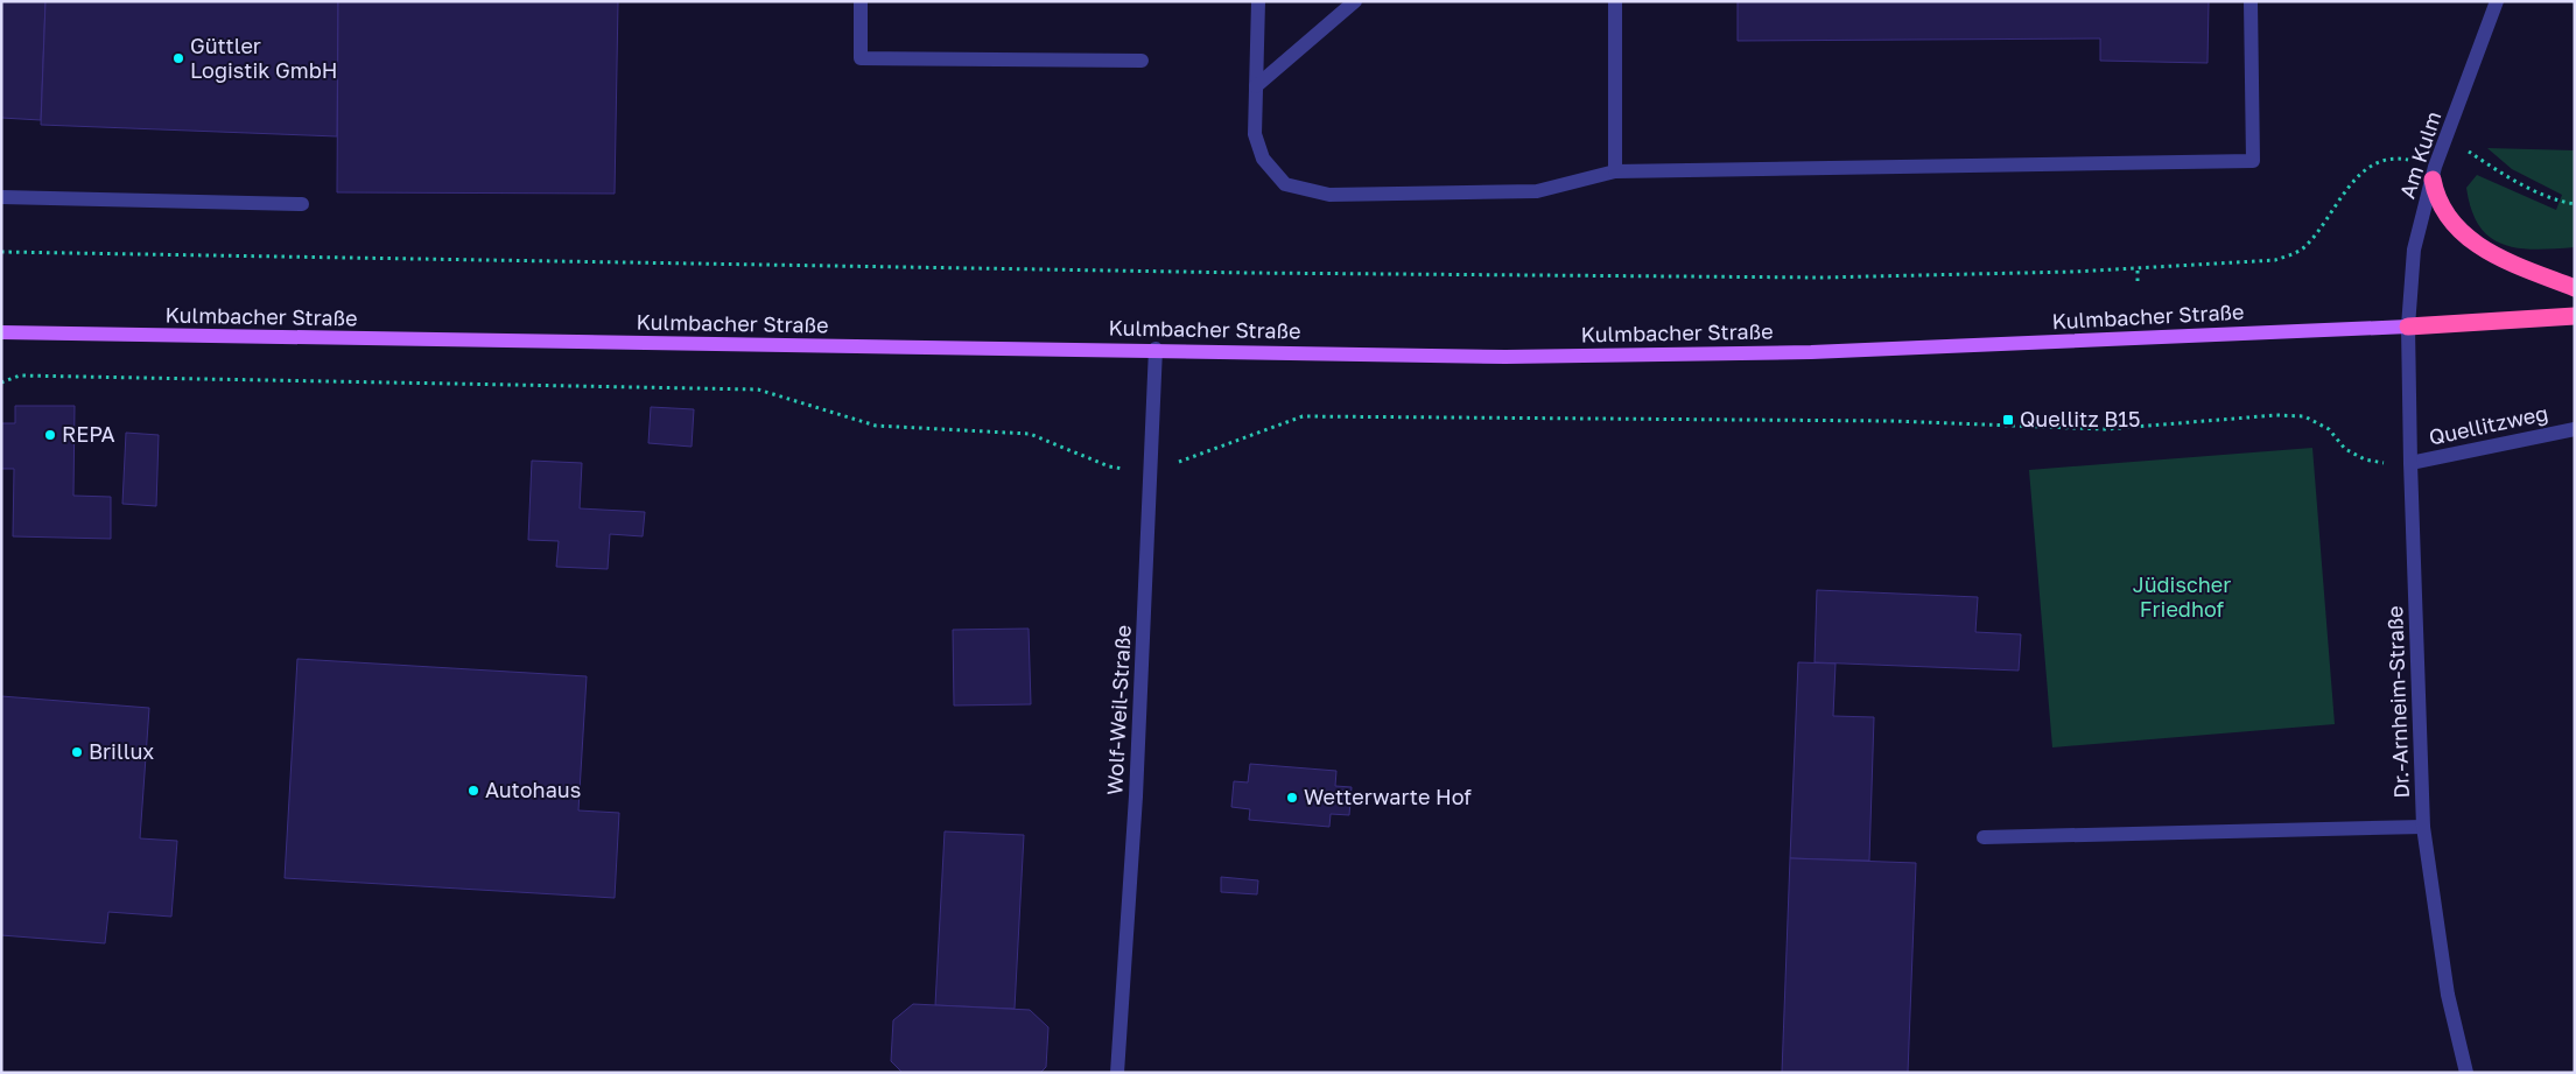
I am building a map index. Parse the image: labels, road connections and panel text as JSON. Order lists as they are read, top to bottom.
{
  "streets": {
    "main road": ["Kulmbacher Straße"],
    "street": [
      "Am Kulm",
      "Quellitzweg",
      "Dr.-Arnheim-Straße",
      "Wolf-Weil-Straße"
    ]
  },
  "crossings": [
    ["Am Kulm", "Kulmbacher Straße"],
    ["Am Kulm", "Dr.-Arnheim-Straße"],
    ["Kulmbacher Straße", "Dr.-Arnheim-Straße"],
    ["Kulmbacher Straße", "Wolf-Weil-Straße"],
    ["Quellitzweg", "Dr.-Arnheim-Straße"]
  ],
  "parks": ["Jüdischer Friedhof"],
  "places": {
    "other": [
      "Güttler Logistik GmbH",
      "REPA",
      "Brillux",
      "Autohaus",
      "Wetterwarte Hof"
    ],
    "transit": ["Quellitz B15"]
  }
}
